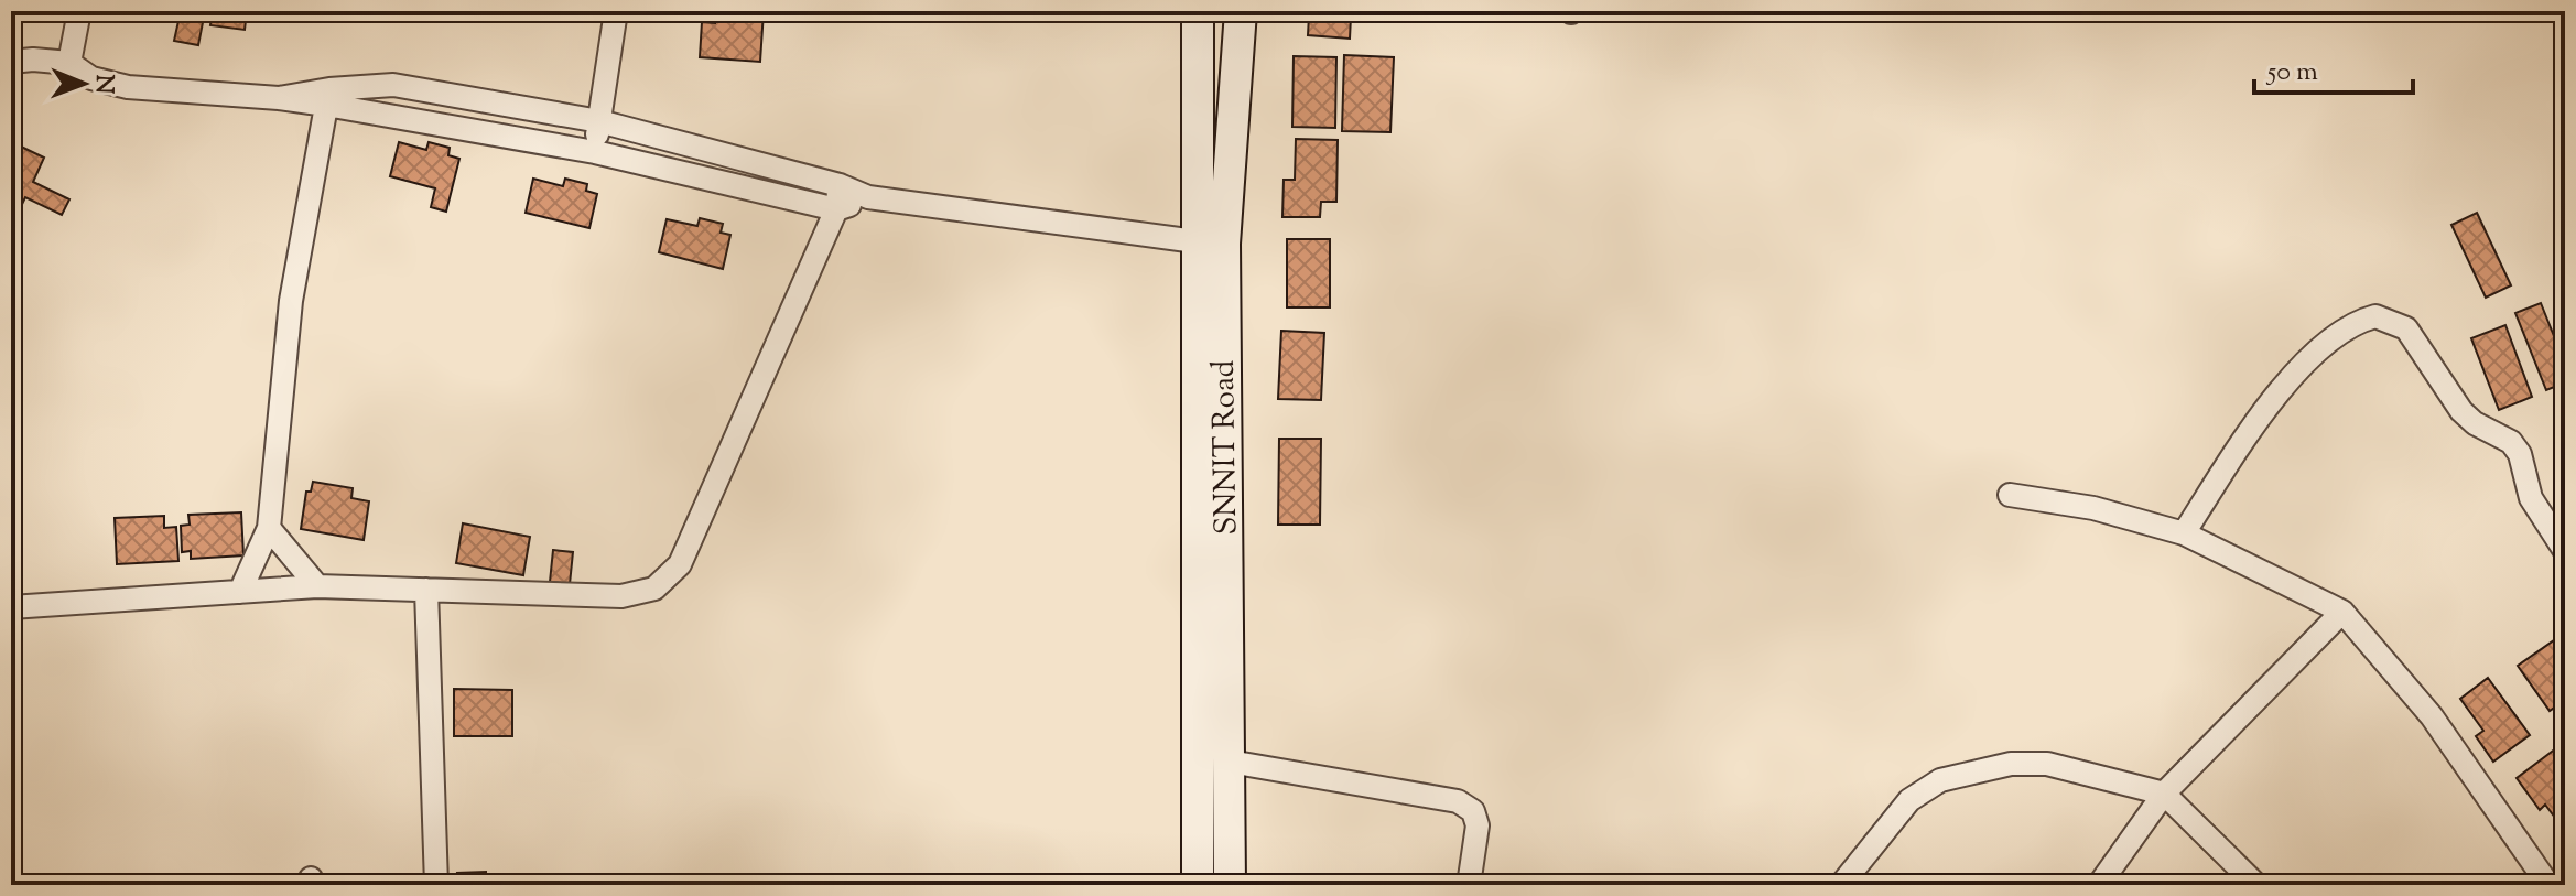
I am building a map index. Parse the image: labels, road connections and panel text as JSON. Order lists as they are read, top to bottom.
{
  "streets": {
    "street": ["SNNIT Road"]
  },
  "scale_bar": "50 m",
  "north": "right"
}
